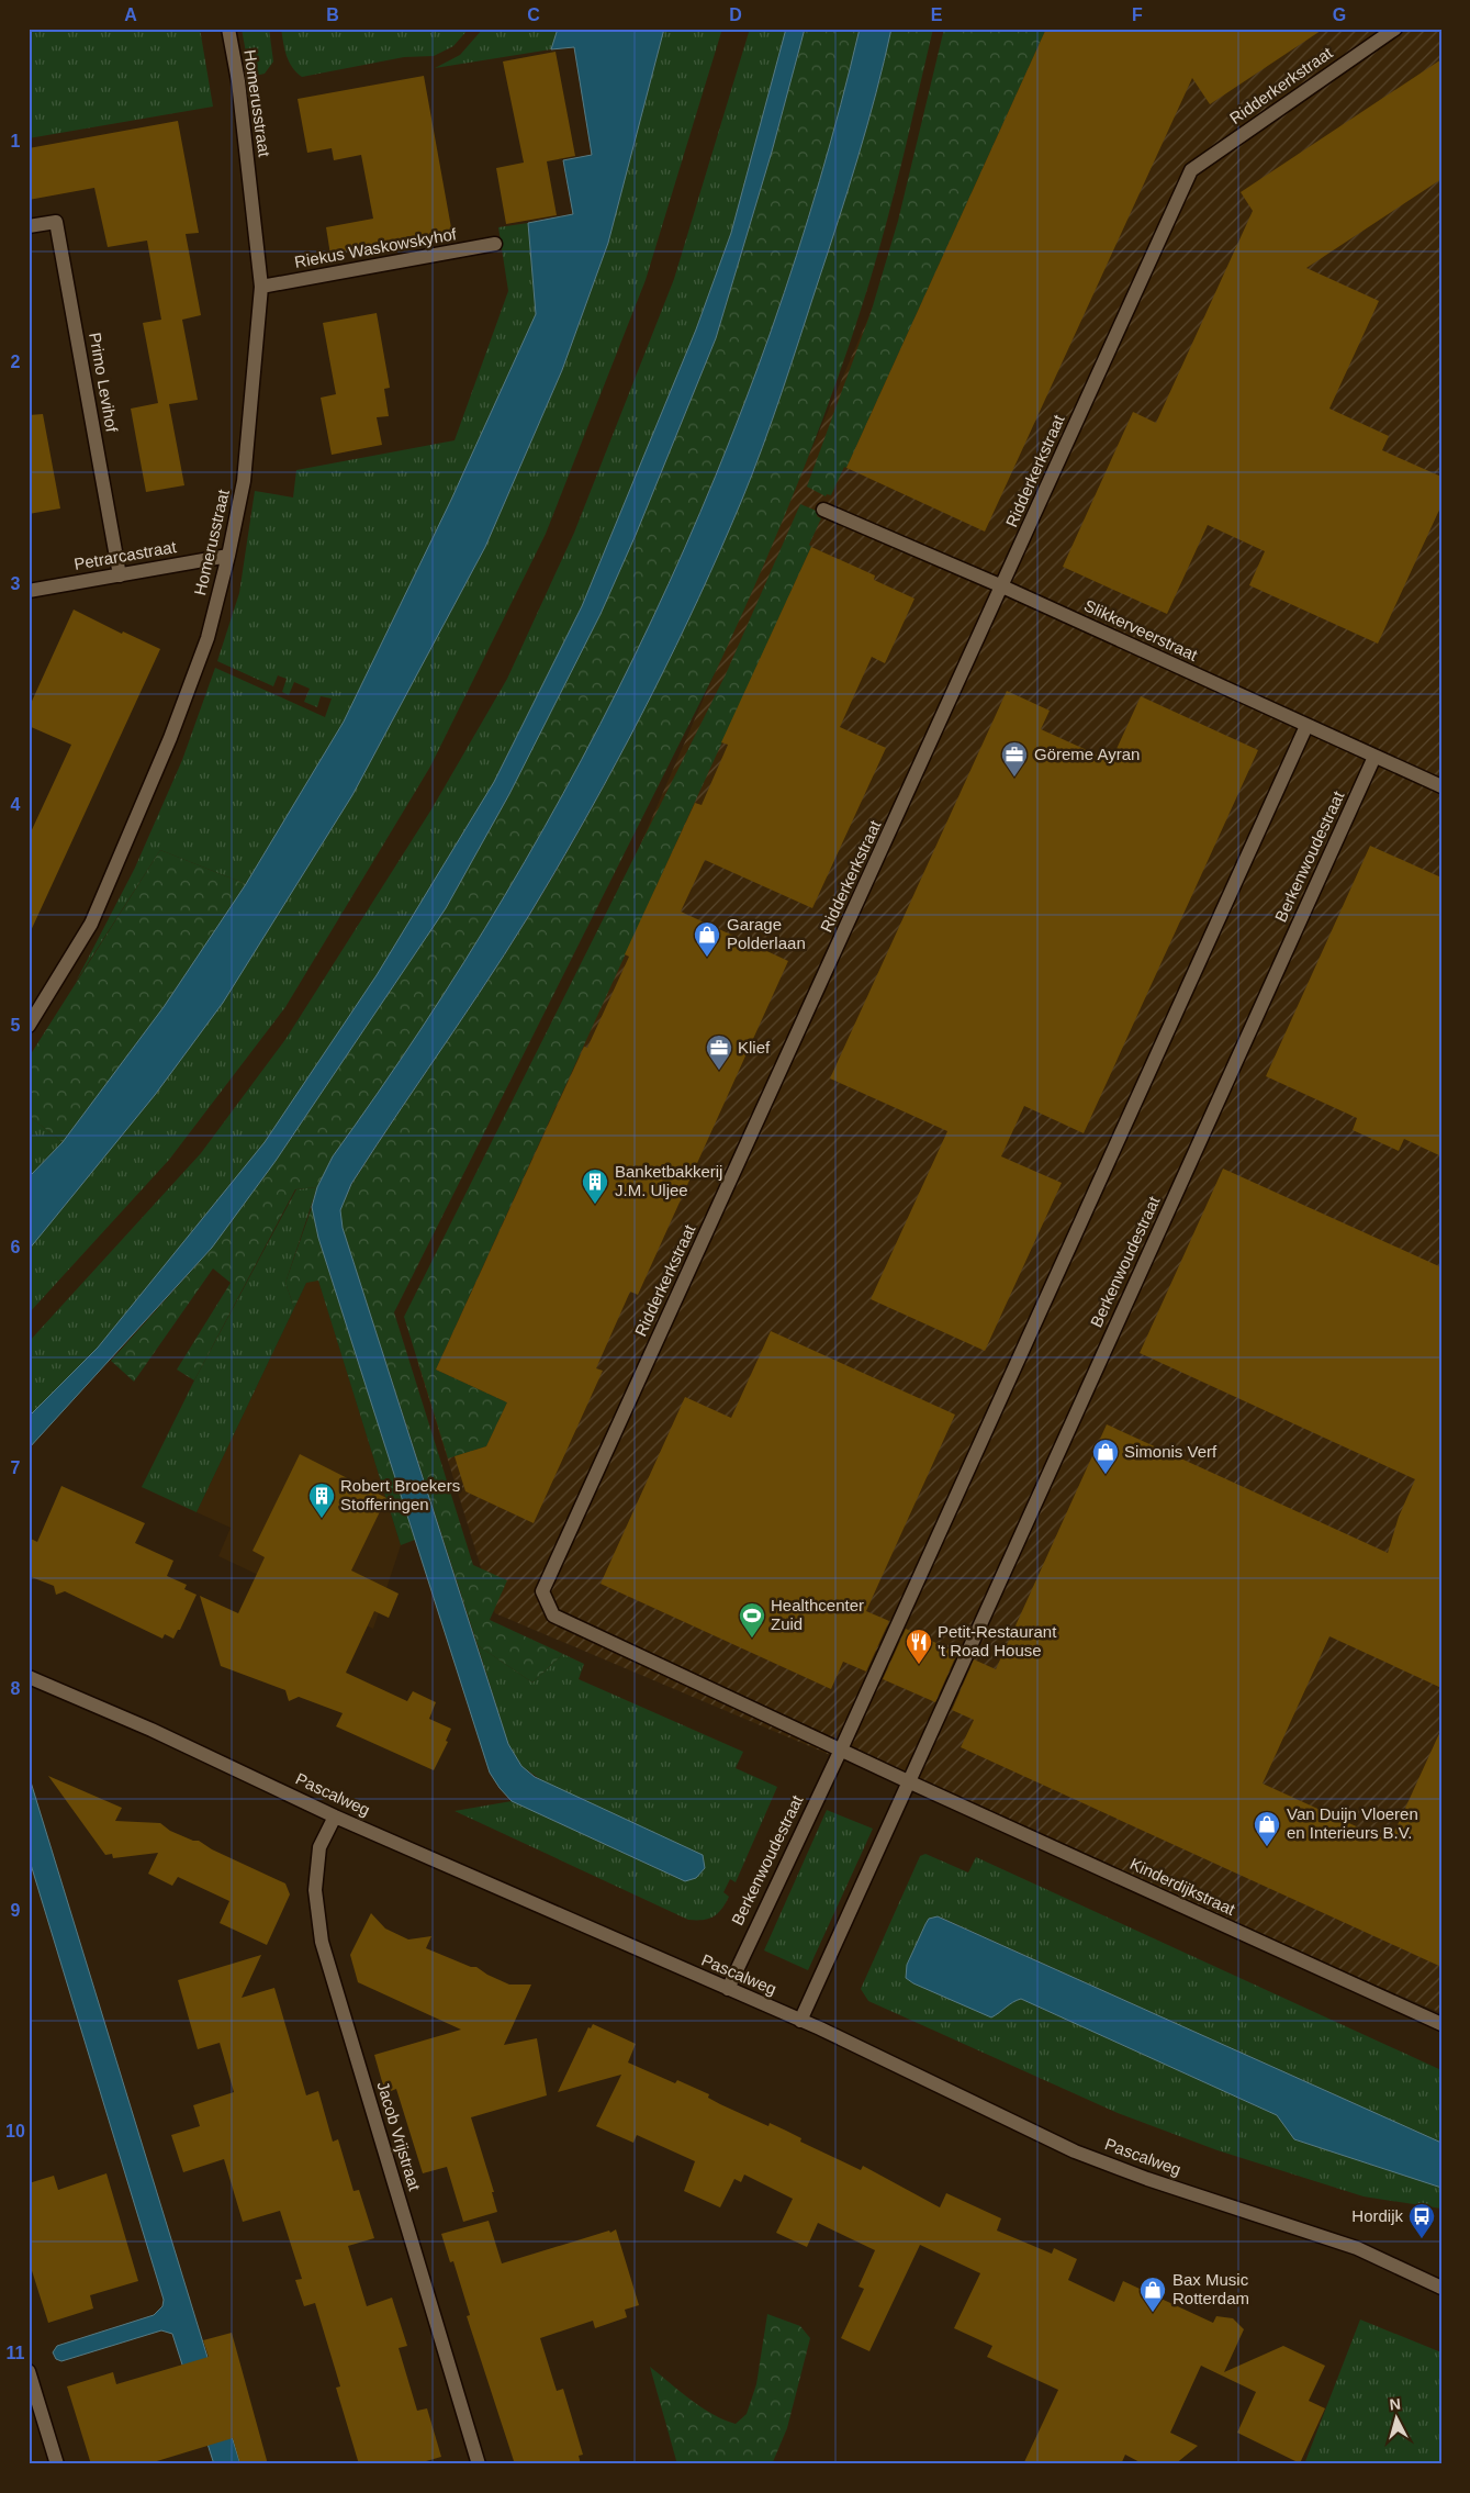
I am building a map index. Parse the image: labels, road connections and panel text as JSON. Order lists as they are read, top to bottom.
{
  "streets": {
    "street": [
      "Ridderkerkstraat",
      "Homerusstraat",
      "Riekus Waskowskyhof",
      "Primo Levihof",
      "Petrarcastraat",
      "Slikkerveerstraat",
      "Berkenwoudestraat",
      "Pascalweg",
      "Kinderdijkstraat",
      "Jacob Vrijstraat"
    ]
  },
  "crossings": [
    ["Ridderkerkstraat", "Slikkerveerstraat"],
    ["Ridderkerkstraat", "Berkenwoudestraat"],
    ["Homerusstraat", "Riekus Waskowskyhof"],
    ["Homerusstraat", "Petrarcastraat"],
    ["Primo Levihof", "Petrarcastraat"],
    ["Slikkerveerstraat", "Berkenwoudestraat"],
    ["Berkenwoudestraat", "Pascalweg"],
    ["Berkenwoudestraat", "Kinderdijkstraat"],
    ["Pascalweg", "Jacob Vrijstraat"]
  ],
  "places": {
    "office": ["Göreme Ayran", "Klief"],
    "shop": [
      "Garage Polderlaan",
      "Simonis Verf",
      "Van Duijn Vloeren en Interieurs B.V.",
      "Bax Music Rotterdam"
    ],
    "building": ["Banketbakkerij J.M. Uljee", "Robert Broekers Stofferingen"],
    "sports": ["Healthcenter Zuid"],
    "restaurant": ["Petit-Restaurant 't Road House"],
    "bus stop": ["Hordijk"]
  },
  "north": "top",
  "grid": {
    "columns": [
      "A",
      "B",
      "C",
      "D",
      "E",
      "F",
      "G"
    ],
    "rows": [
      "1",
      "2",
      "3",
      "4",
      "5",
      "6",
      "7",
      "8",
      "9",
      "10",
      "11"
    ]
  }
}
